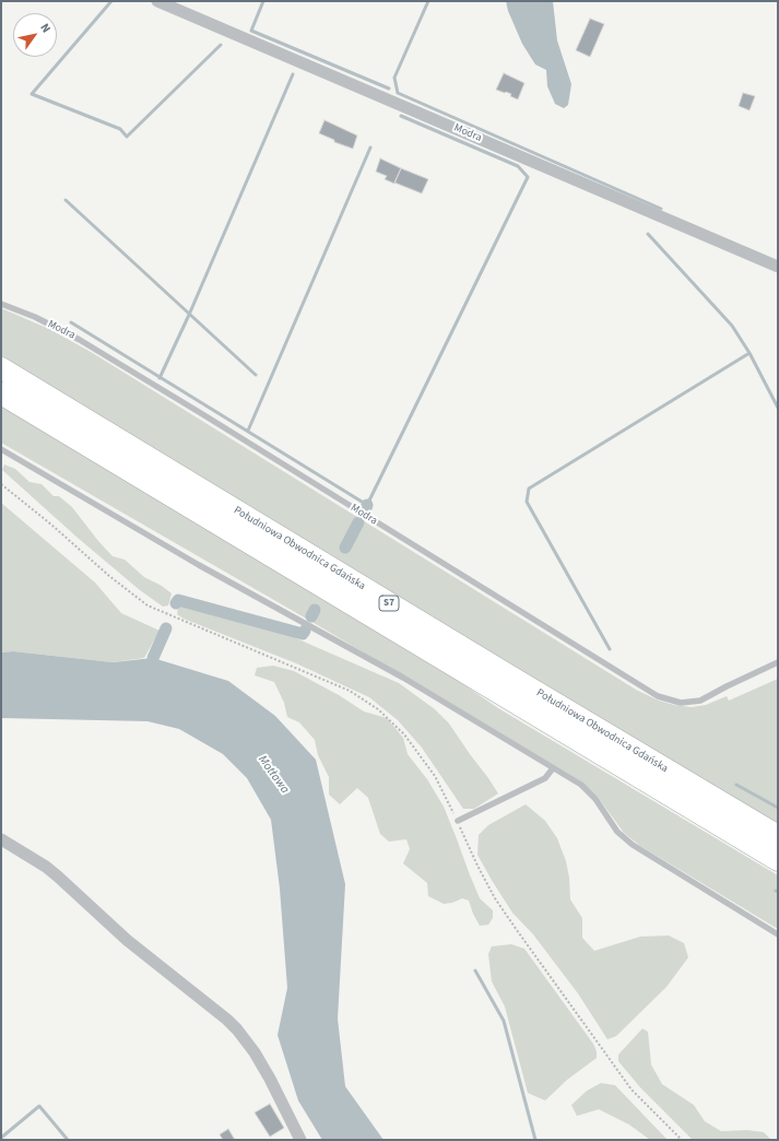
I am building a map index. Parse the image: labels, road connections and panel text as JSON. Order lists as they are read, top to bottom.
{
  "streets": {
    "highway": ["Południowa Obwodnica Gdańska", "S7"],
    "street": ["Modra"]
  },
  "water": ["Motława"],
  "north": "top right"
}
